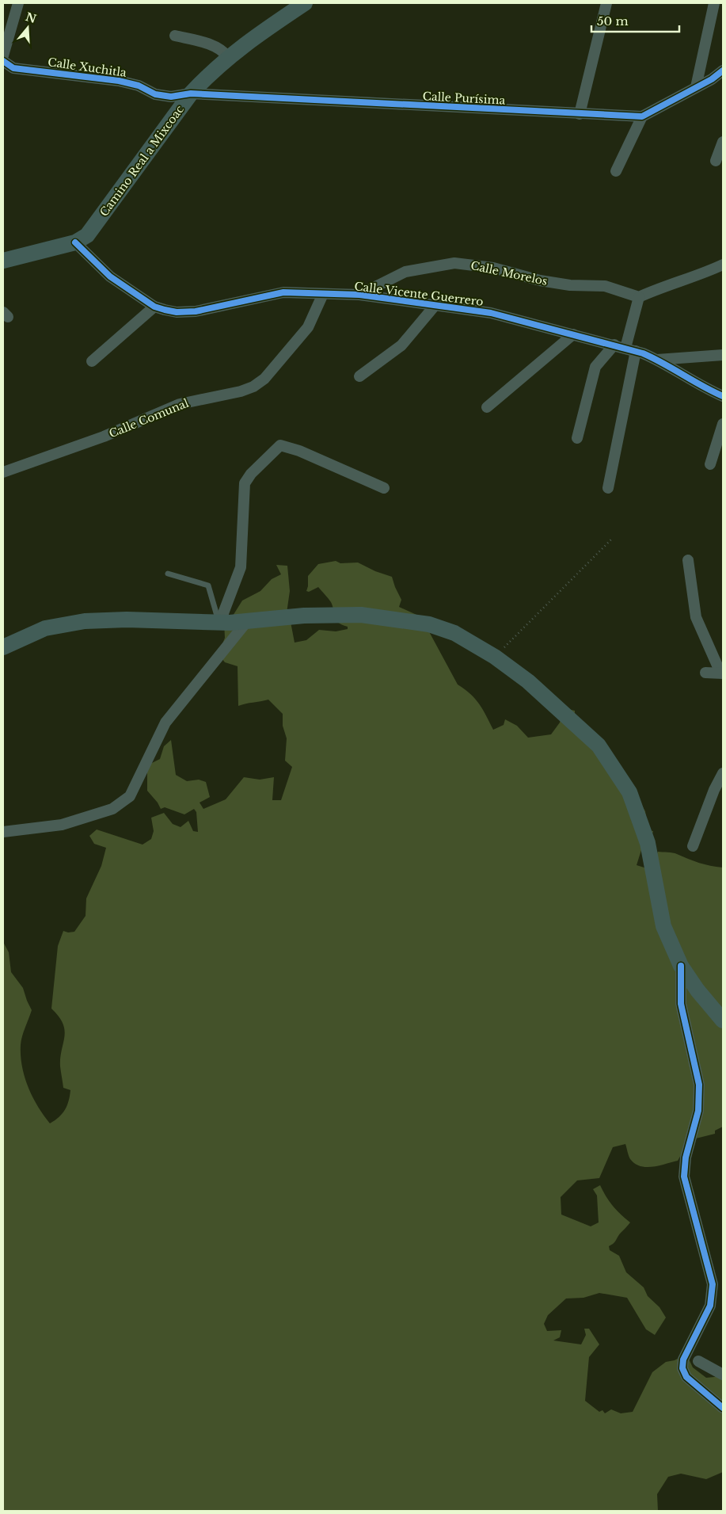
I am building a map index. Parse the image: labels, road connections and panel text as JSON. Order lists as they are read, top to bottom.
{
  "streets": {
    "main road": ["Camino Real a Mixcoac"],
    "street": [
      "Calle Xuchitla",
      "Calle Purísima",
      "Calle Morelos",
      "Calle Vicente Guerrero",
      "Calle Comunal"
    ]
  },
  "crossings": [
    ["Calle Xuchitla", "Calle Purísima"],
    ["Calle Xuchitla", "Camino Real a Mixcoac"],
    ["Calle Purísima", "Camino Real a Mixcoac"],
    ["Camino Real a Mixcoac", "Calle Vicente Guerrero"],
    ["Calle Morelos", "Calle Vicente Guerrero"],
    ["Calle Vicente Guerrero", "Calle Comunal"]
  ],
  "scale_bar": "50 m",
  "north": "top"
}
